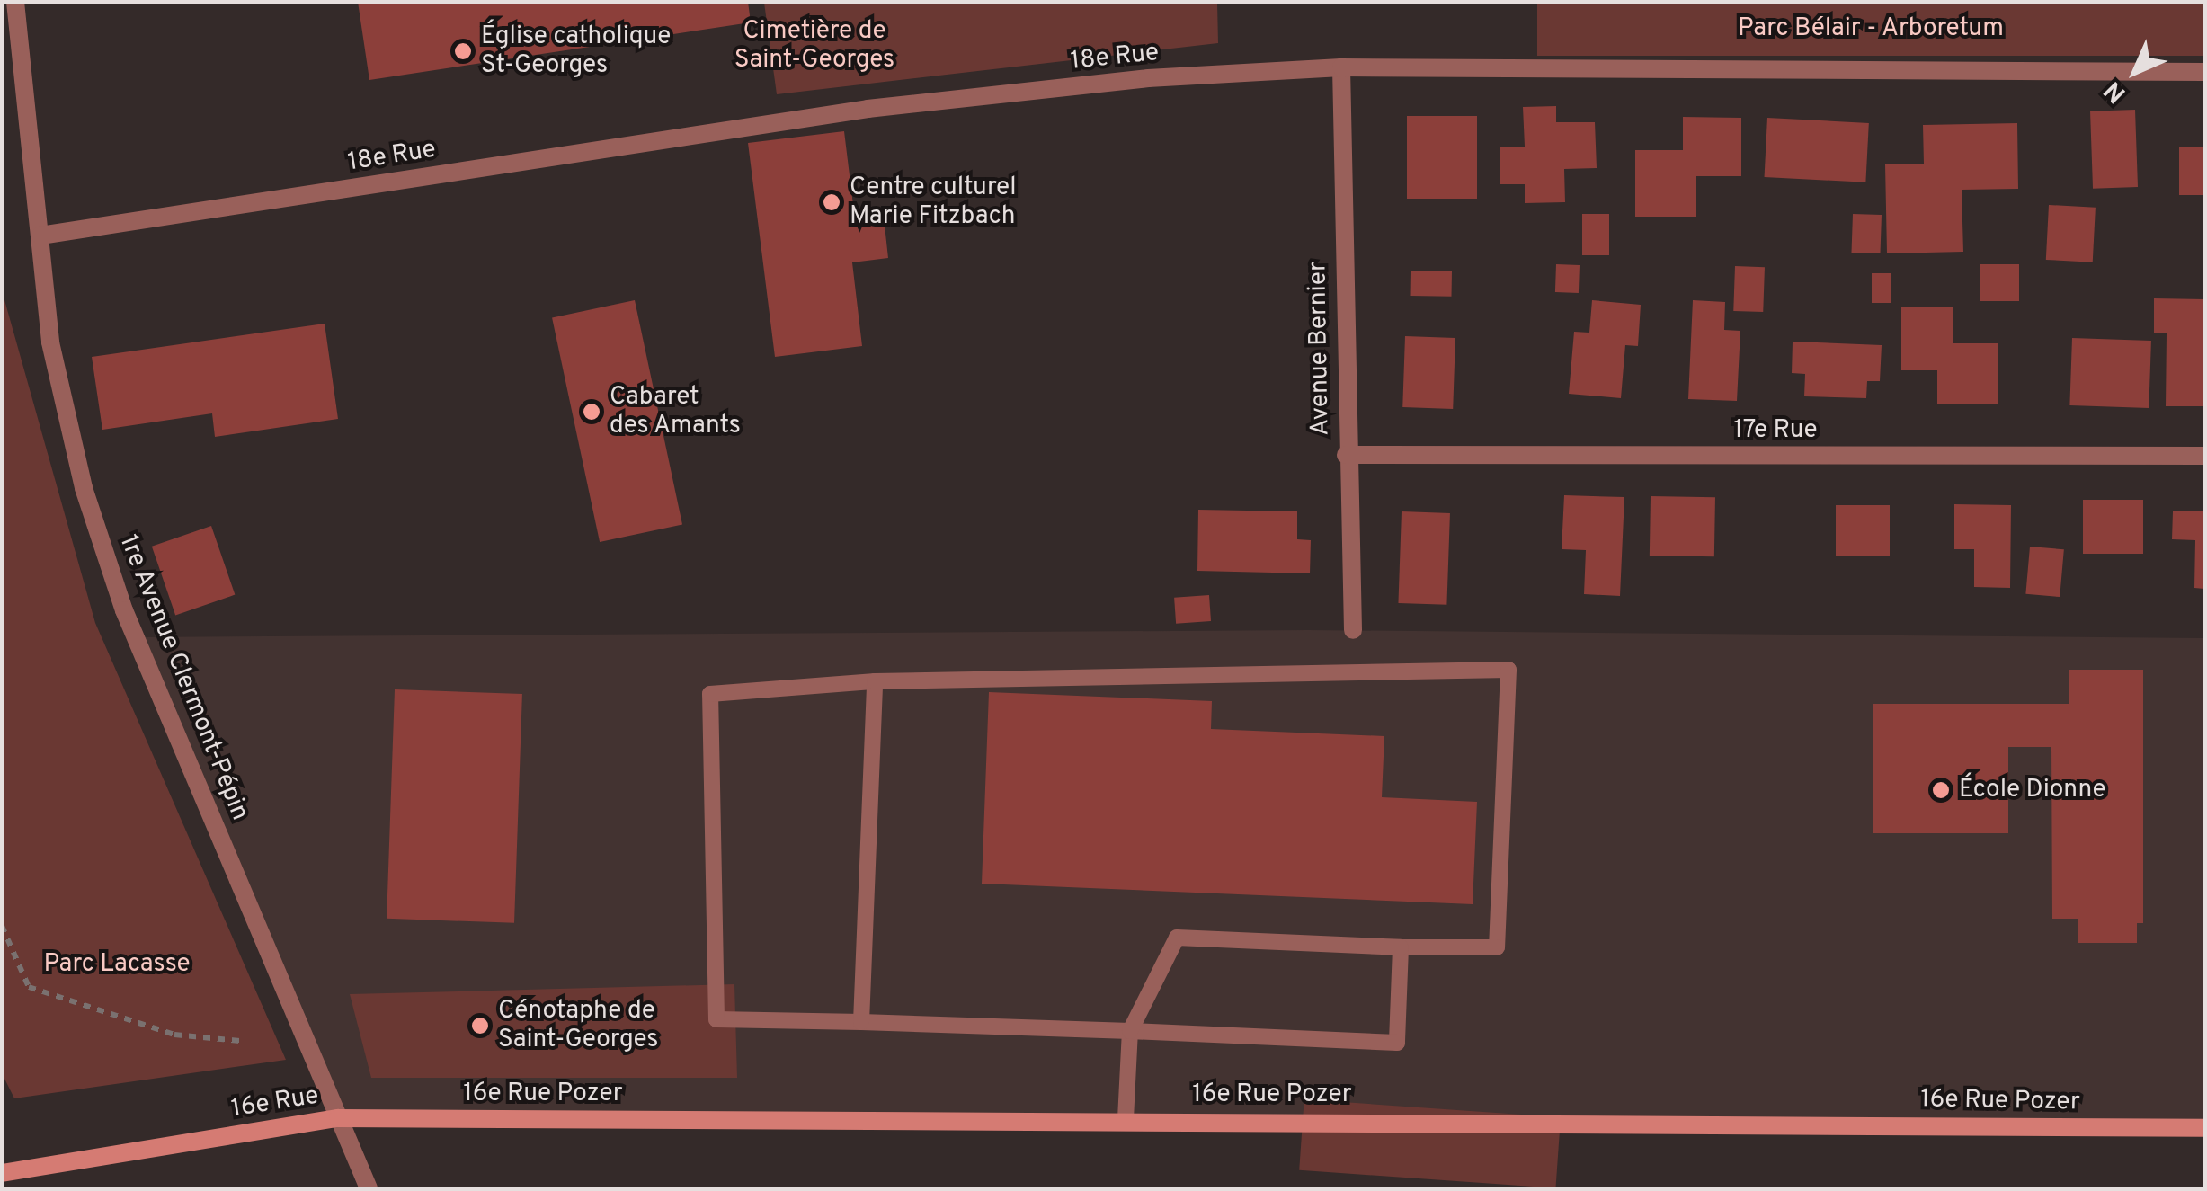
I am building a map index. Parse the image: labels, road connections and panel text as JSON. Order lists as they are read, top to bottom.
{
  "streets": {
    "main road": ["16e Rue Pozer", "16e Rue"],
    "street": [
      "18e Rue",
      "Avenue Bernier",
      "17e Rue",
      "1re Avenue Clermont-Pépin"
    ]
  },
  "crossings": [
    ["18e Rue", "Avenue Bernier"],
    ["18e Rue", "1re Avenue Clermont-Pépin"],
    ["Avenue Bernier", "17e Rue"],
    ["1re Avenue Clermont-Pépin", "16e Rue Pozer"],
    ["1re Avenue Clermont-Pépin", "16e Rue"],
    ["16e Rue Pozer", "16e Rue"]
  ],
  "parks": ["Parc Bélair - Arboretum", "Cimetière de Saint-Georges", "Parc Lacasse"],
  "places": [
    "Église catholique St-Georges",
    "Centre culturel Marie Fitzbach",
    "Cabaret des Amants",
    "École Dionne",
    "Cénotaphe de Saint-Georges"
  ],
  "north": "bottom left"
}
